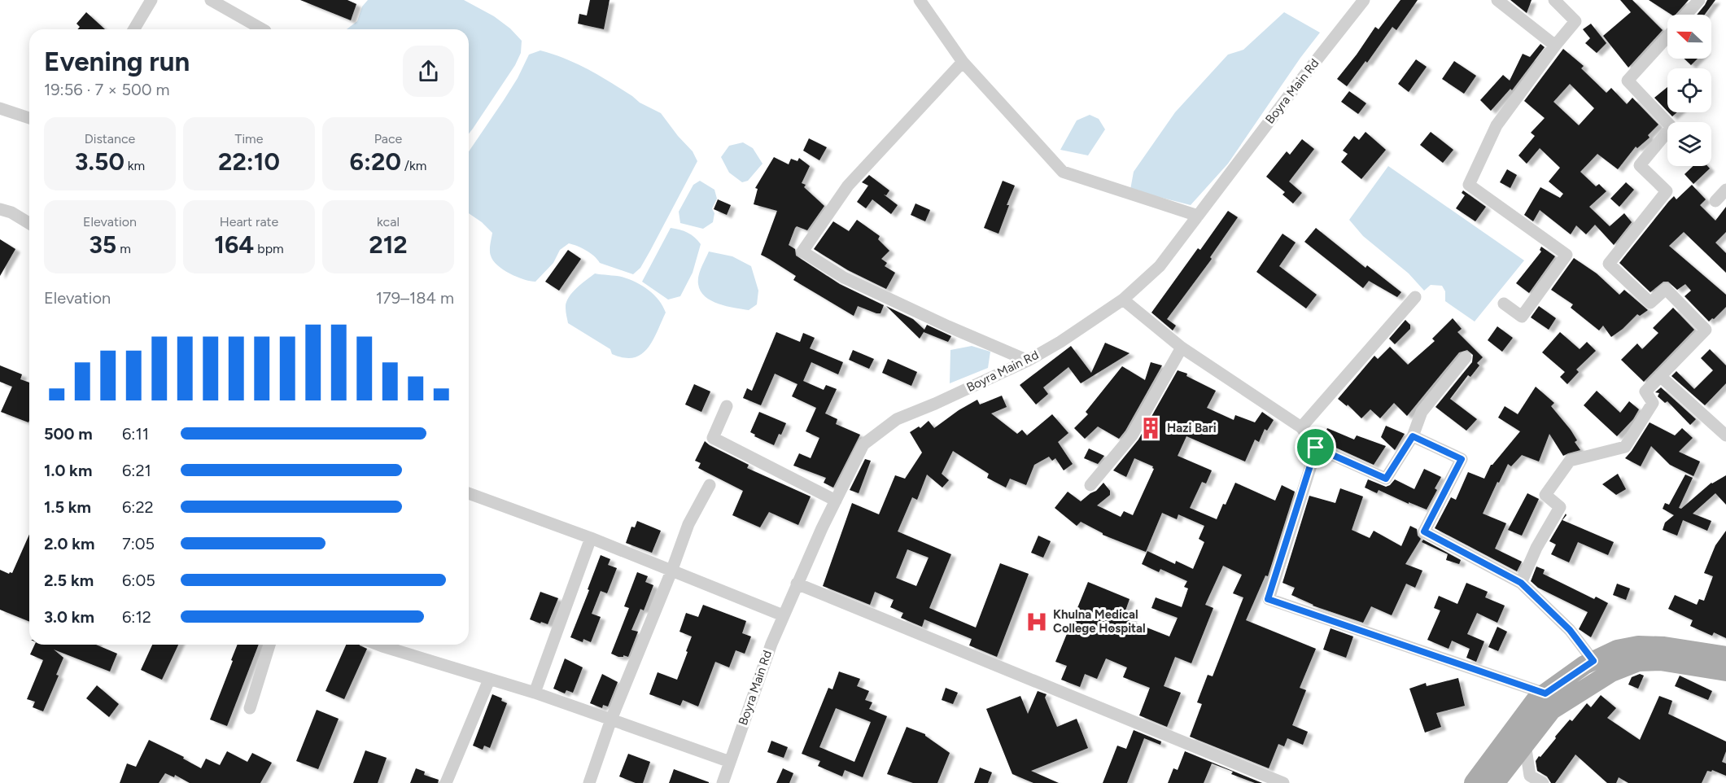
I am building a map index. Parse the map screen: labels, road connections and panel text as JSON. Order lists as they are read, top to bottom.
{
  "streets": {
    "street": ["Boyra Main Rd"]
  },
  "places": {
    "building": ["Hazi Bari"],
    "hospital": ["Khulna Medical College Hospital"]
  },
  "north": "left",
  "page": {
    "heading": ["Evening run", "19:56 · 7 × 500 m"],
    "stats": [
      ["Distance", "3.50 km"],
      ["Time", "22:10"],
      ["Pace", "6:20 /km"],
      ["Elevation", "35 m"],
      ["Heart rate", "164 bpm"],
      ["kcal", "212"]
    ],
    "chart": ["Elevation", "179–184 m"],
    "list": [
      {
        "name": "500 m",
        "note": "6:11"
      },
      {
        "name": "1.0 km",
        "note": "6:21"
      },
      {
        "name": "1.5 km",
        "note": "6:22"
      },
      {
        "name": "2.0 km",
        "note": "7:05"
      },
      {
        "name": "2.5 km",
        "note": "6:05"
      },
      {
        "name": "3.0 km",
        "note": "6:12"
      }
    ]
  }
}
